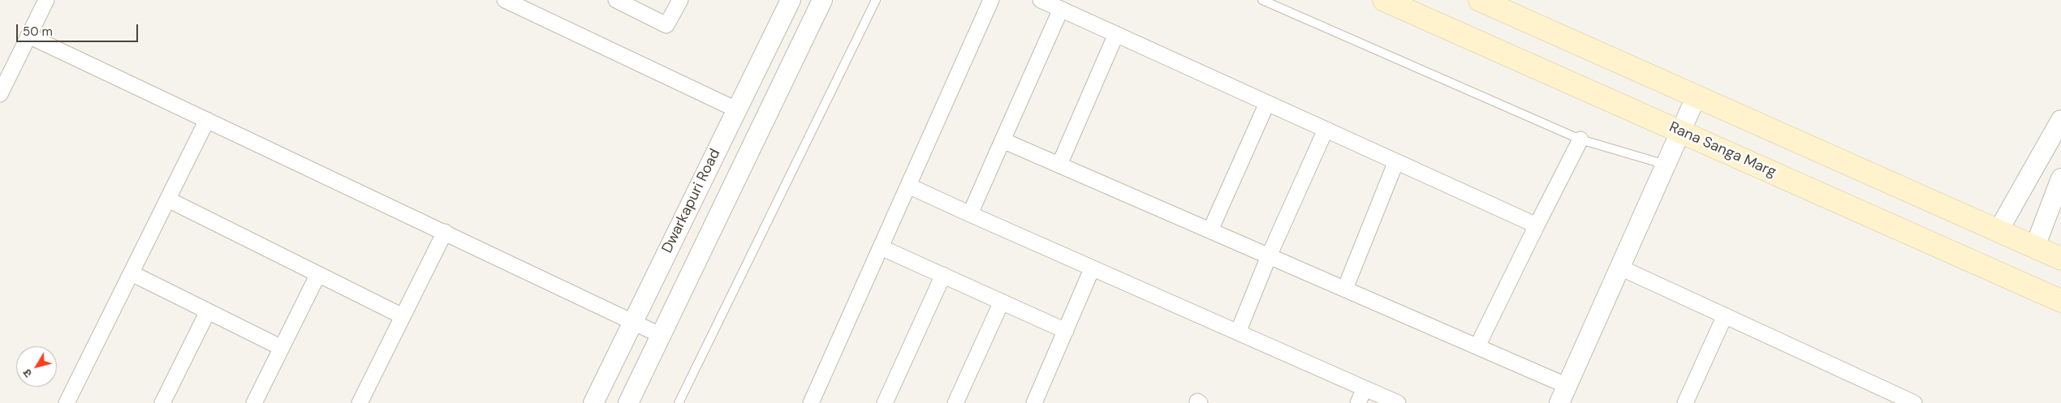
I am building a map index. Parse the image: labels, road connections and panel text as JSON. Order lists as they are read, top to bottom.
{
  "streets": {
    "main road": ["Rana Sanga Marg"],
    "street": ["Dwarkapuri Road"]
  },
  "scale_bar": "50 m",
  "north": "bottom left"
}
